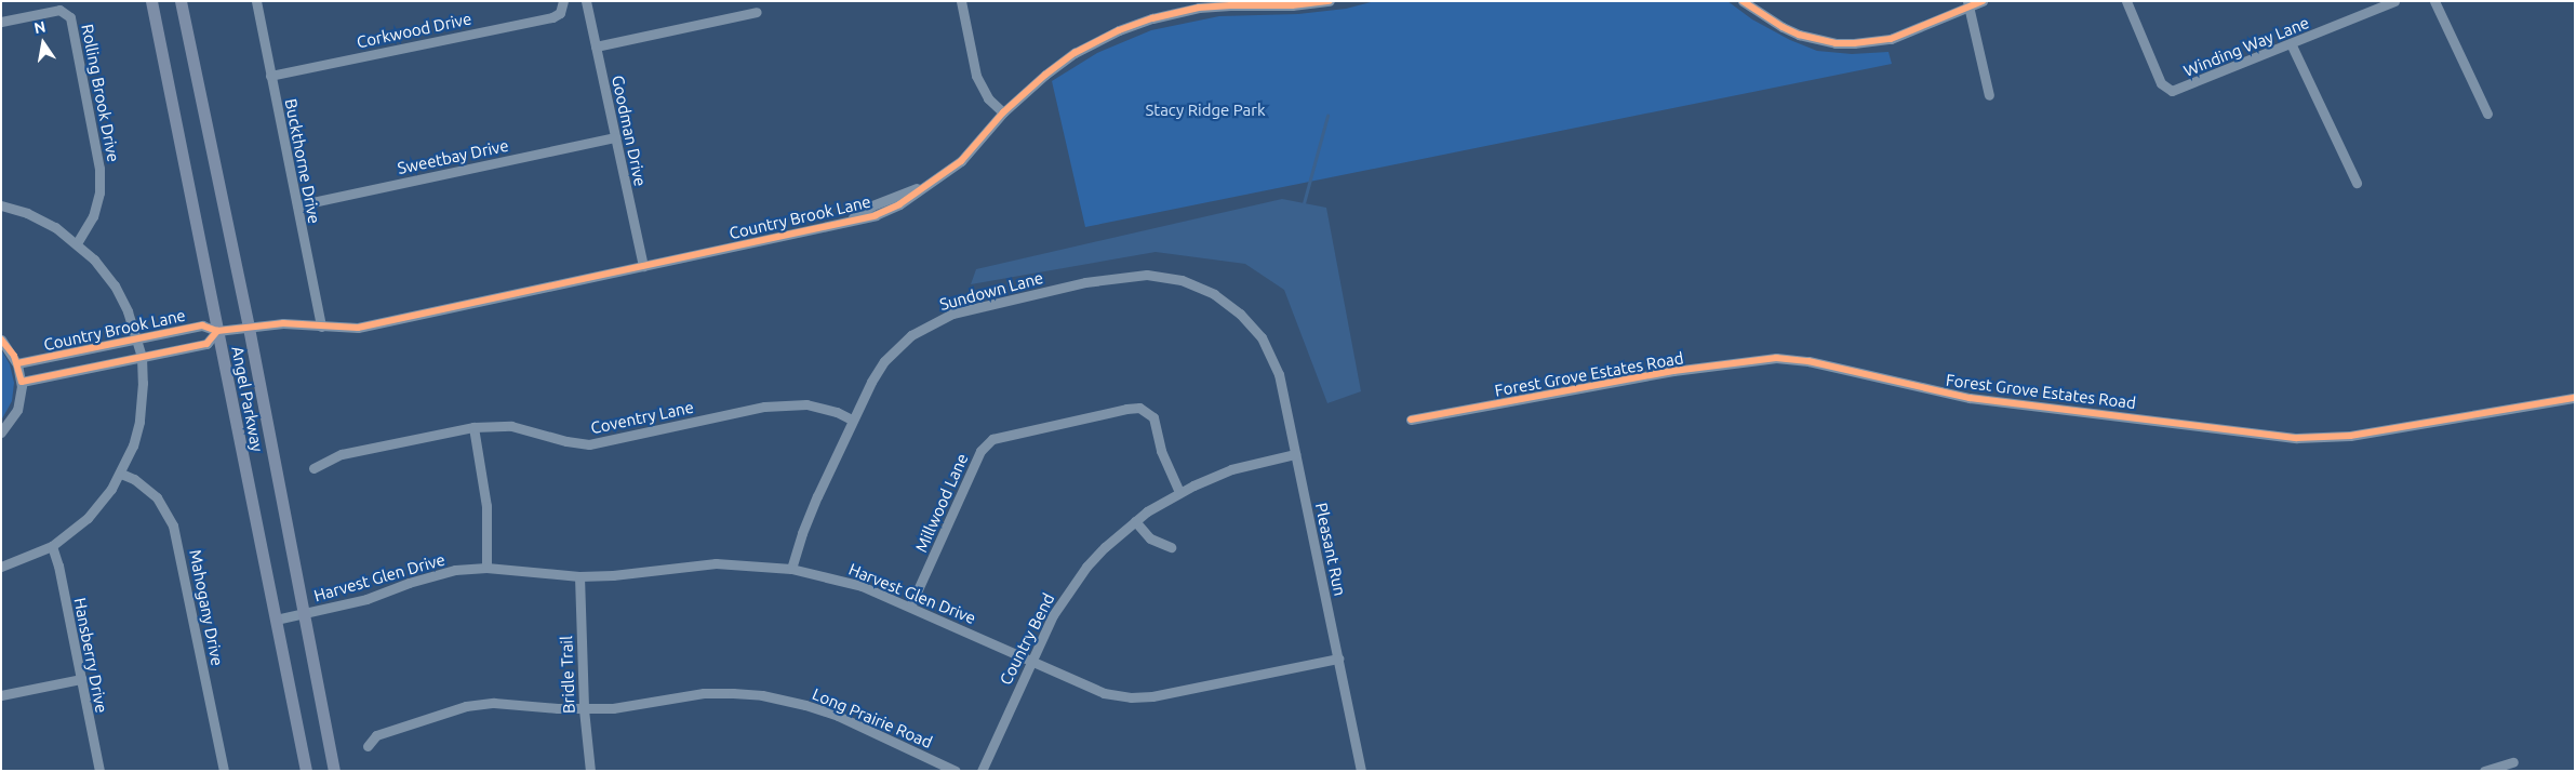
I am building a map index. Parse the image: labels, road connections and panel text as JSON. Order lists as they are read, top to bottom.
{
  "streets": {
    "main road": ["Angel Parkway"],
    "street": [
      "Corkwood Drive",
      "Winding Way Lane",
      "Rolling Brook Drive",
      "Goodman Drive",
      "Sweetbay Drive",
      "Buckthorne Drive",
      "Country Brook Lane",
      "Sundown Lane",
      "Forest Grove Estates Road",
      "Coventry Lane",
      "Millwood Lane",
      "Pleasant Run",
      "Harvest Glen Drive",
      "Mahogany Drive",
      "Country Bend",
      "Hansberry Drive",
      "Bridle Trail",
      "Long Prairie Road"
    ]
  },
  "crossings": [
    ["Corkwood Drive", "Buckthorne Drive"],
    ["Goodman Drive", "Sweetbay Drive"],
    ["Goodman Drive", "Country Brook Lane"],
    ["Sweetbay Drive", "Buckthorne Drive"],
    ["Buckthorne Drive", "Country Brook Lane"],
    ["Country Brook Lane", "Angel Parkway"],
    ["Sundown Lane", "Coventry Lane"],
    ["Sundown Lane", "Pleasant Run"],
    ["Sundown Lane", "Harvest Glen Drive"],
    ["Angel Parkway", "Harvest Glen Drive"],
    ["Millwood Lane", "Harvest Glen Drive"],
    ["Millwood Lane", "Country Bend"],
    ["Pleasant Run", "Harvest Glen Drive"],
    ["Pleasant Run", "Country Bend"],
    ["Harvest Glen Drive", "Country Bend"],
    ["Harvest Glen Drive", "Bridle Trail"],
    ["Bridle Trail", "Long Prairie Road"]
  ],
  "parks": ["Stacy Ridge Park"],
  "north": "top"
}
